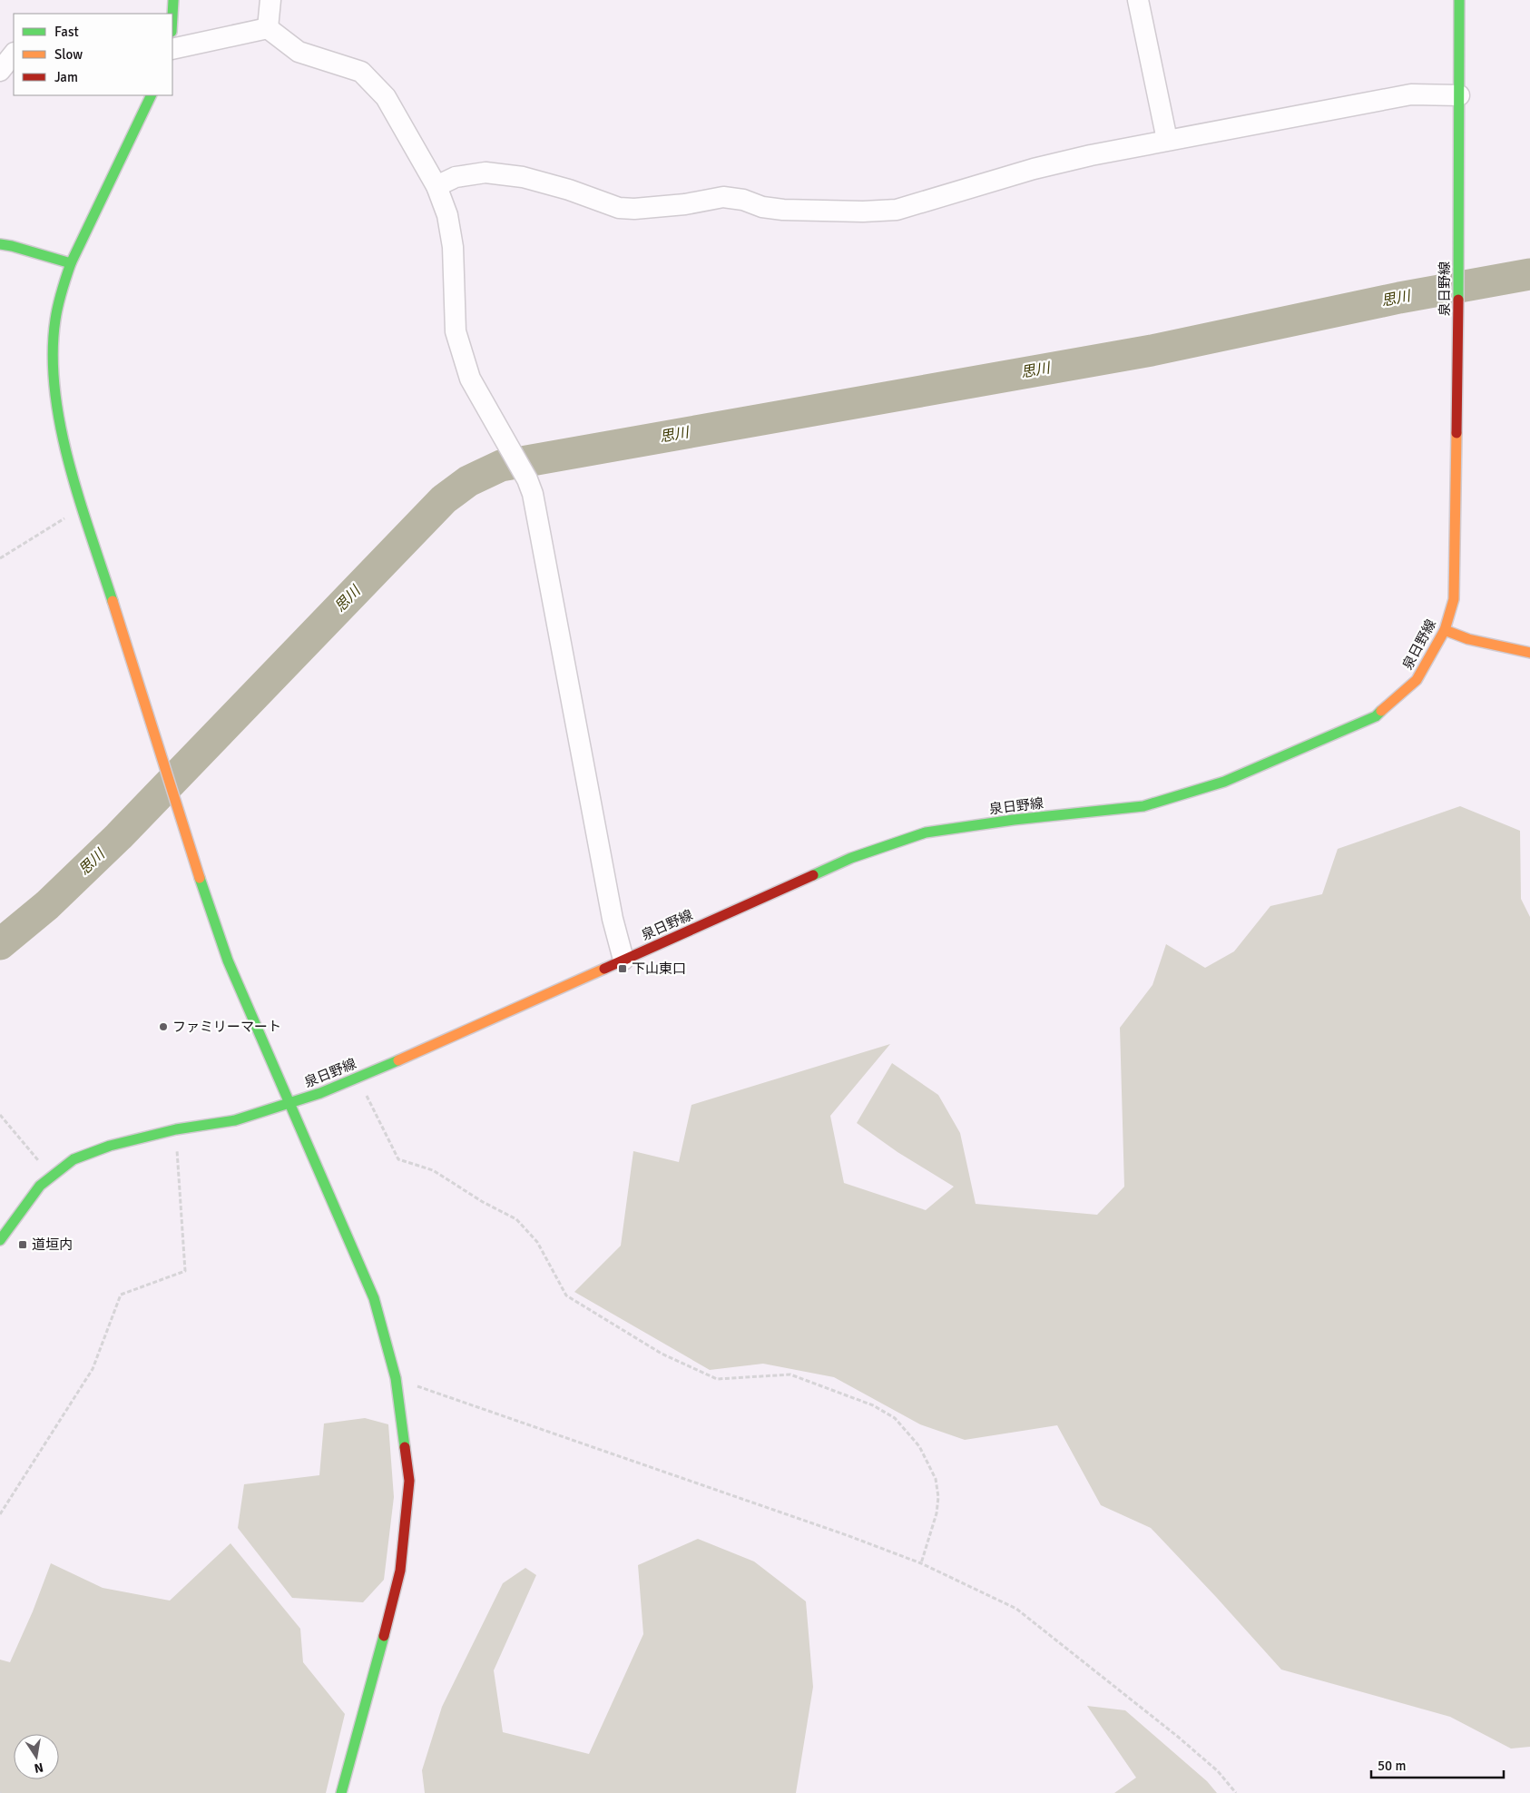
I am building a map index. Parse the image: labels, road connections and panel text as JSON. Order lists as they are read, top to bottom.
{
  "streets": {
    "main road": ["泉日野線"]
  },
  "water": ["思川"],
  "places": {
    "transit": ["下山東口", "道垣内"],
    "other": ["ファミリーマート"]
  },
  "legend": ["Fast", "Slow", "Jam"],
  "scale_bar": "50 m",
  "north": "bottom"
}
